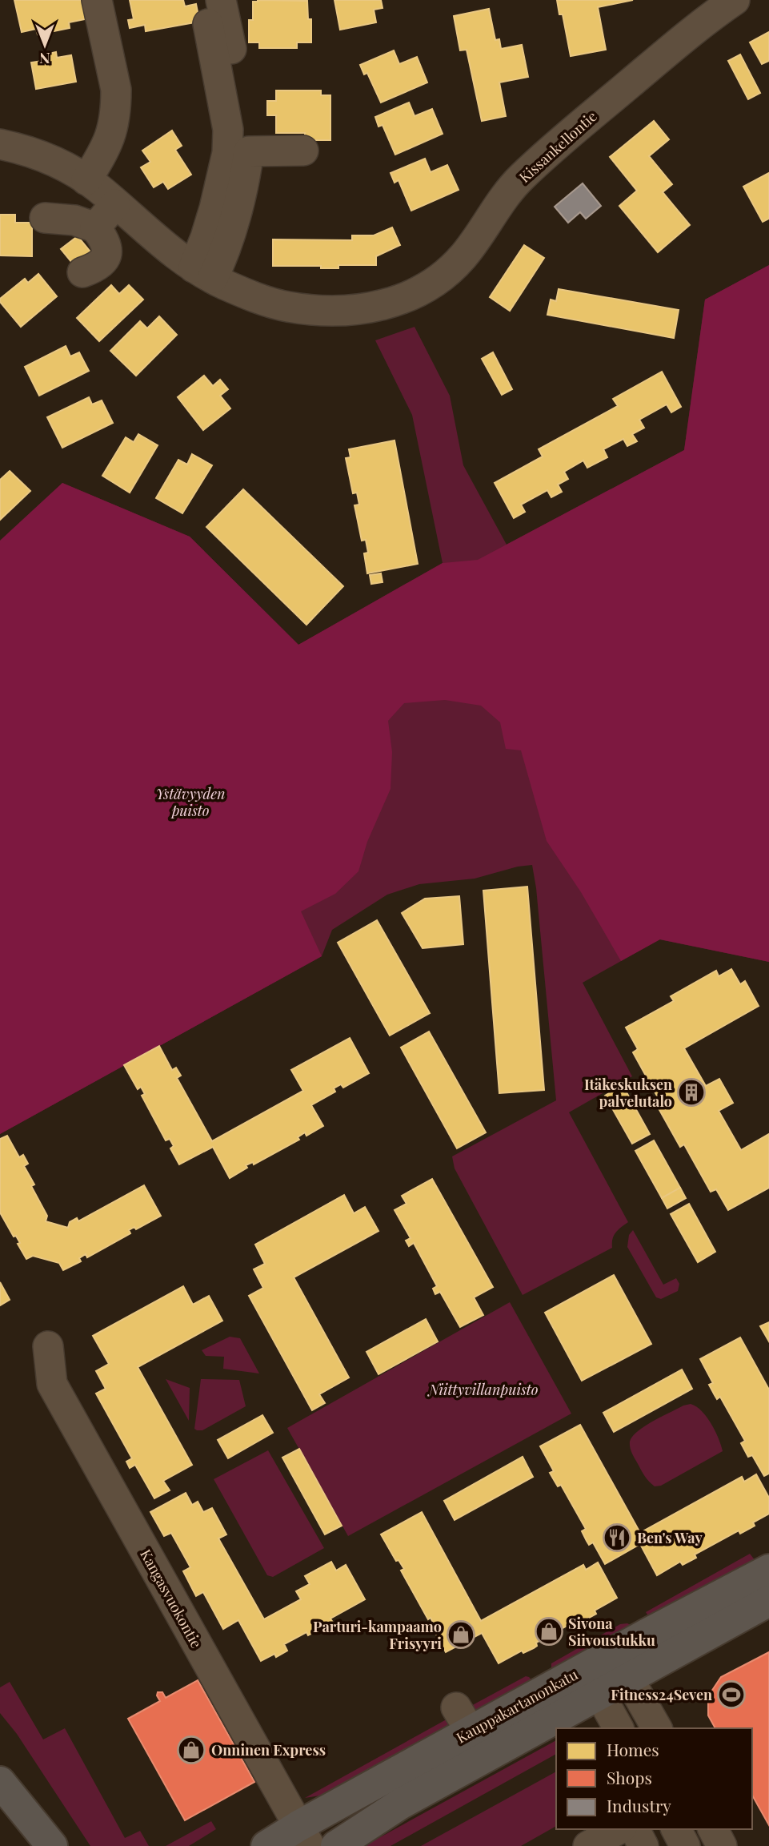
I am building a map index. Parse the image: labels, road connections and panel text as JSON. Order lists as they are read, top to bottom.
{
  "streets": {
    "main road": ["Kauppakartanonkatu"],
    "street": ["Kissankellontie", "Kangasvuokontie"]
  },
  "crossings": [
    ["Kangasvuokontie", "Kauppakartanonkatu"]
  ],
  "parks": ["Ystävyyden puisto", "Niittyvillanpuisto"],
  "places": {
    "building": ["Itäkeskuksen palvelutalo"],
    "restaurant": ["Ben's Way"],
    "shop": ["Sivona Siivoustukku", "Parturi-kampaamo Frisyyri", "Onninen Express"],
    "sports": ["Fitness24Seven"]
  },
  "legend": ["Homes", "Shops", "Industry"],
  "north": "bottom"
}
